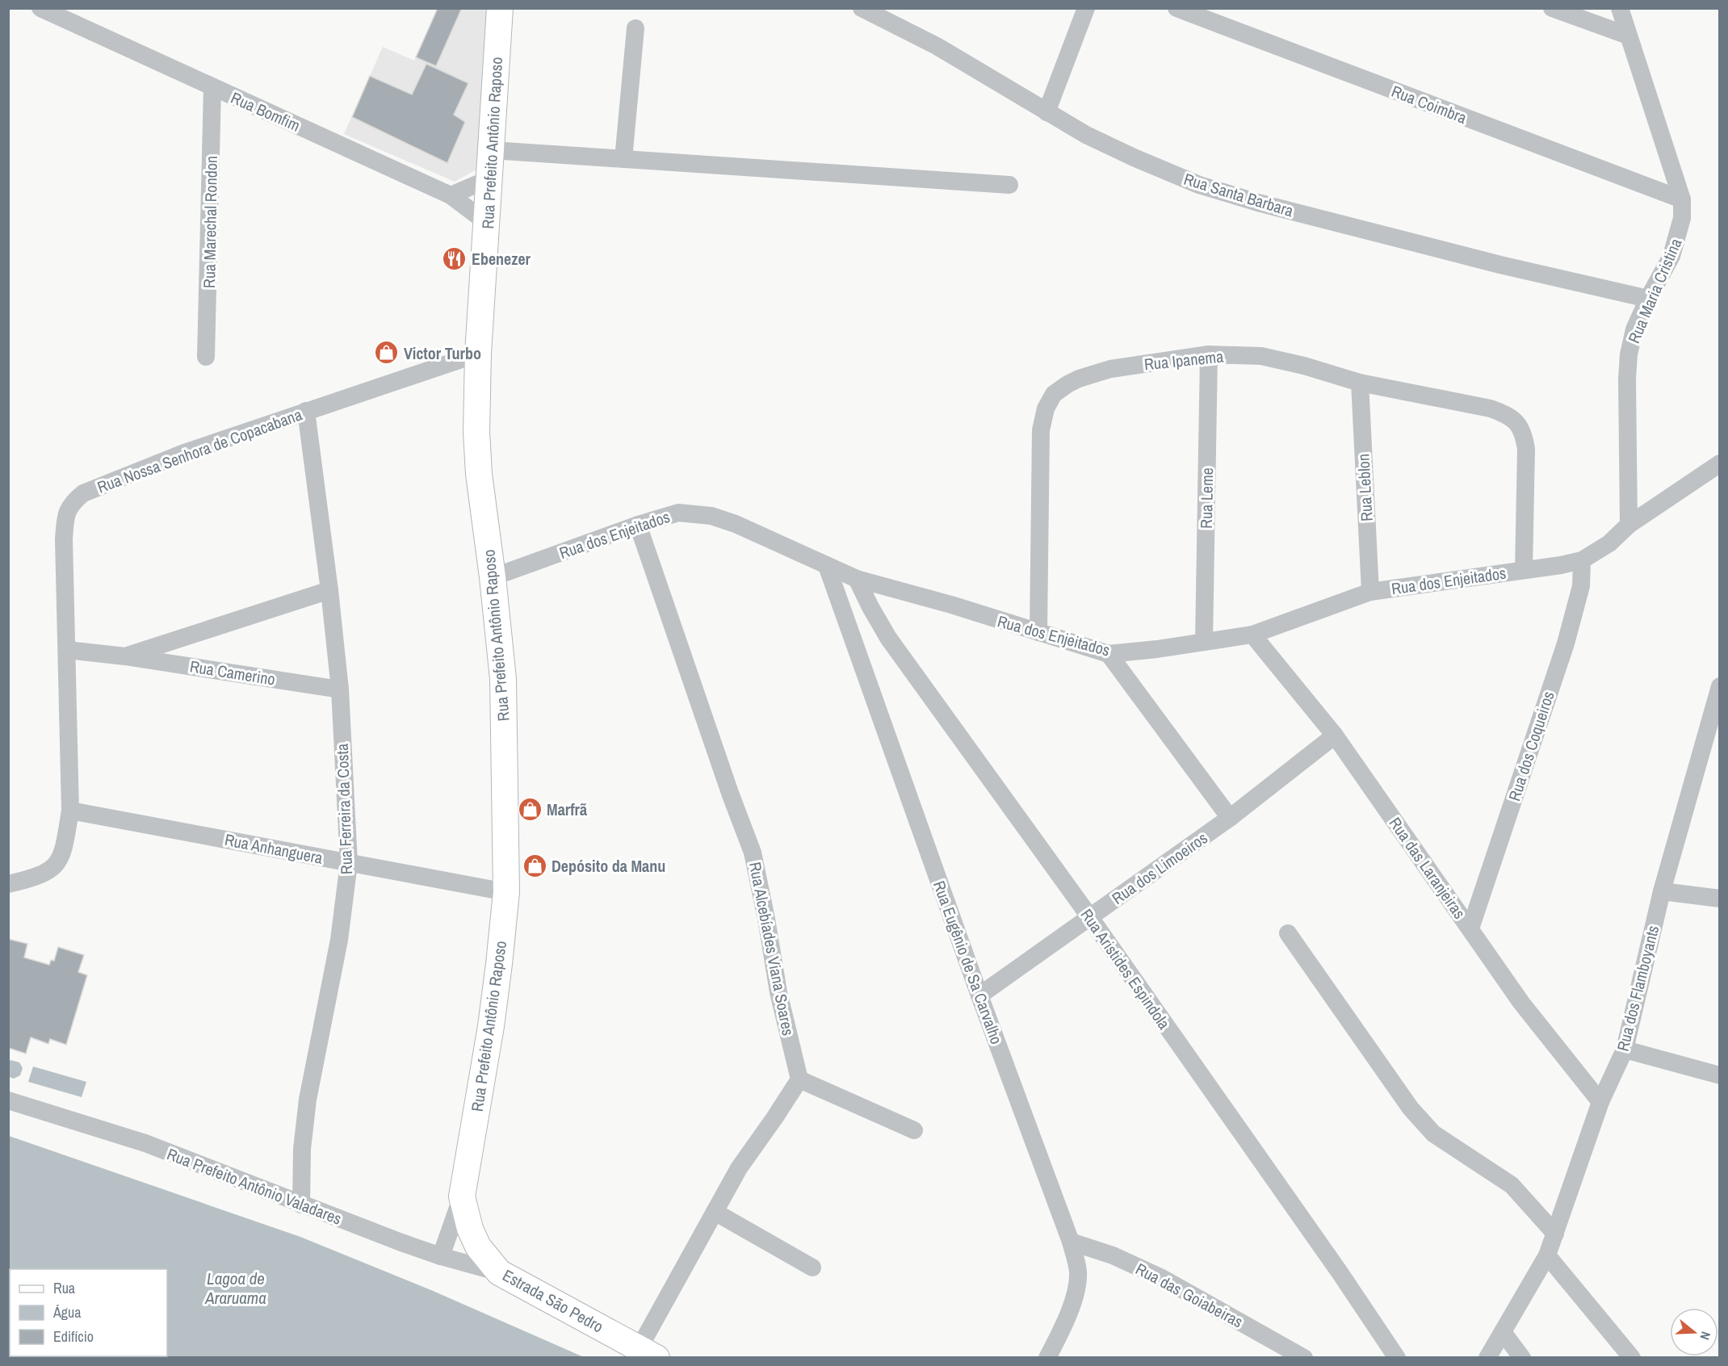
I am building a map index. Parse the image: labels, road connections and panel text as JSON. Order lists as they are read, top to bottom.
{
  "streets": {
    "street": [
      "Rua Coimbra",
      "Rua Bomfim",
      "Rua Prefeito Antônio Raposo",
      "Rua Santa Barbara",
      "Rua Marechal Rondon",
      "Rua Maria Cristina",
      "Rua Ipanema",
      "Rua Nossa Senhora de Copacabana",
      "Rua Leblon",
      "Rua Leme",
      "Rua dos Enjeitados",
      "Rua Camerino",
      "Rua dos Coqueiros",
      "Rua Ferreira da Costa",
      "Rua Anhanguera",
      "Rua dos Limoeiros",
      "Rua das Laranjeiras",
      "Rua Alcebíades Viana Soares",
      "Rua Eugênio de Sa Carvalho",
      "Rua Aristides Espindola",
      "Rua dos Flamboyants",
      "Rua Prefeito Antônio Valadares",
      "Rua das Goiabeiras",
      "Estrada São Pedro"
    ]
  },
  "crossings": [
    ["Rua Coimbra", "Rua Maria Cristina"],
    ["Rua Bomfim", "Rua Prefeito Antônio Raposo"],
    ["Rua Bomfim", "Rua Marechal Rondon"],
    ["Rua Prefeito Antônio Raposo", "Rua Nossa Senhora de Copacabana"],
    ["Rua Prefeito Antônio Raposo", "Rua dos Enjeitados"],
    ["Rua Prefeito Antônio Raposo", "Rua Anhanguera"],
    ["Rua Prefeito Antônio Raposo", "Rua Prefeito Antônio Valadares"],
    ["Rua Prefeito Antônio Raposo", "Estrada São Pedro"],
    ["Rua Santa Barbara", "Rua Maria Cristina"],
    ["Rua Maria Cristina", "Rua dos Enjeitados"],
    ["Rua Ipanema", "Rua Leblon"],
    ["Rua Ipanema", "Rua Leme"],
    ["Rua Ipanema", "Rua dos Enjeitados"],
    ["Rua Nossa Senhora de Copacabana", "Rua Camerino"],
    ["Rua Nossa Senhora de Copacabana", "Rua Ferreira da Costa"],
    ["Rua Nossa Senhora de Copacabana", "Rua Anhanguera"],
    ["Rua Leblon", "Rua dos Enjeitados"],
    ["Rua Leme", "Rua dos Enjeitados"],
    ["Rua dos Enjeitados", "Rua dos Coqueiros"],
    ["Rua dos Enjeitados", "Rua das Laranjeiras"],
    ["Rua dos Enjeitados", "Rua Alcebíades Viana Soares"],
    ["Rua dos Enjeitados", "Rua Eugênio de Sa Carvalho"],
    ["Rua dos Enjeitados", "Rua Aristides Espindola"],
    ["Rua Camerino", "Rua Ferreira da Costa"],
    ["Rua dos Coqueiros", "Rua das Laranjeiras"],
    ["Rua Ferreira da Costa", "Rua Anhanguera"],
    ["Rua Ferreira da Costa", "Rua Prefeito Antônio Valadares"],
    ["Rua dos Limoeiros", "Rua das Laranjeiras"],
    ["Rua dos Limoeiros", "Rua Eugênio de Sa Carvalho"],
    ["Rua dos Limoeiros", "Rua Aristides Espindola"],
    ["Rua das Laranjeiras", "Rua dos Flamboyants"],
    ["Rua Eugênio de Sa Carvalho", "Rua das Goiabeiras"],
    ["Rua Prefeito Antônio Valadares", "Estrada São Pedro"]
  ],
  "water": ["Lagoa de Araruama"],
  "places": {
    "restaurant": ["Ebenezer"],
    "shop": ["Victor Turbo", "Marfrã", "Depósito da Manu"]
  },
  "legend": ["Rua", "Água", "Edifício"],
  "north": "right"
}
